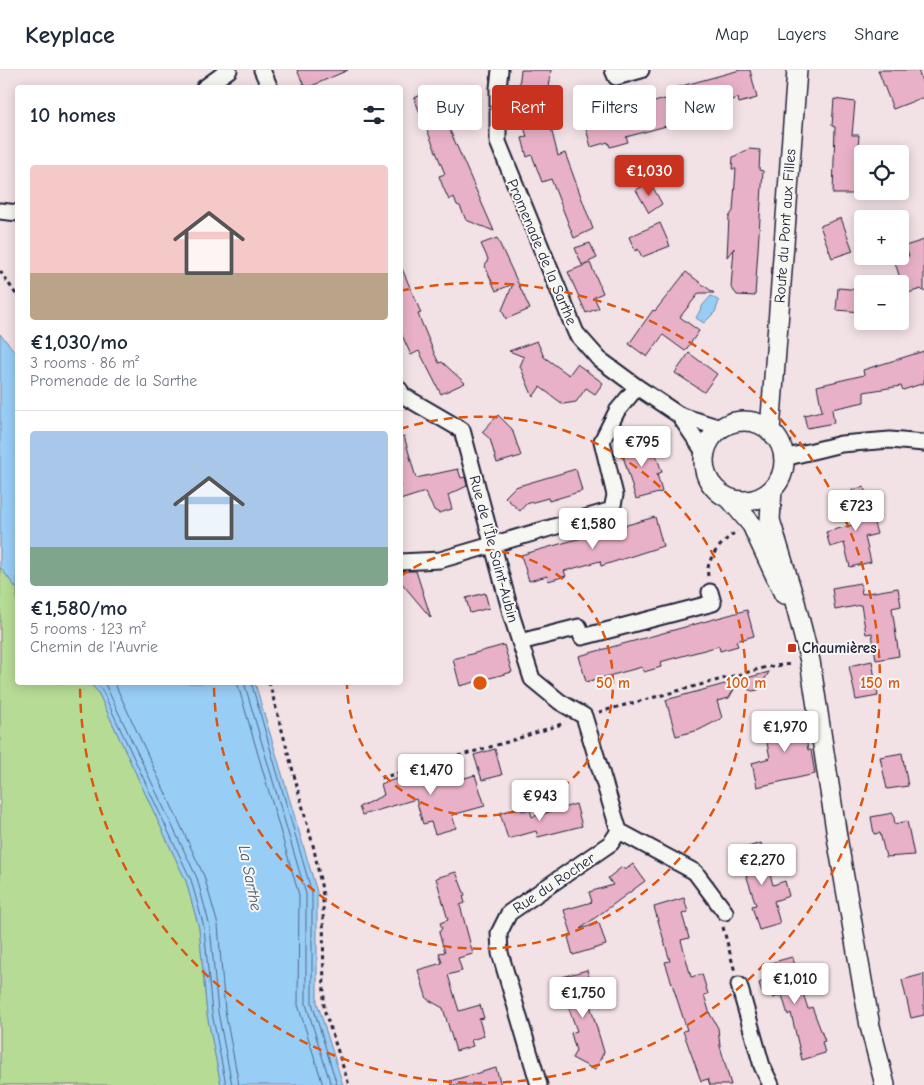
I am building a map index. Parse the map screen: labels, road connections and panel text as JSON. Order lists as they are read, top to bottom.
{
  "streets": {
    "street": [
      "Route du Pont aux Filles",
      "Promenade de la Sarthe",
      "Rue de l'Île Saint-Aubin",
      "Rue du Rocher"
    ]
  },
  "crossings": [
    ["Route du Pont aux Filles", "Promenade de la Sarthe"]
  ],
  "water": ["La Sarthe"],
  "places": {
    "transit": ["Chaumières"]
  },
  "page": {
    "header": "Keyplace",
    "nav": ["Map", "Layers", "Share"],
    "chip": [
      "Buy",
      "Rent",
      "Filters",
      "New"
    ],
    "heading": "10 homes",
    "map_buttons": ["+", "−"],
    "list": [
      {
        "name": "€1,030/mo",
        "note": "3 rooms · 86 m² · Promenade de la Sarthe"
      },
      {
        "name": "€1,580/mo",
        "note": "5 rooms · 123 m² · Chemin de l'Auvrie"
      }
    ],
    "price": [
      "€1,030",
      "€795",
      "€723",
      "€1,580",
      "€1,970",
      "€1,470",
      "€943",
      "€2,270",
      "€1,010",
      "€1,750"
    ]
  },
  "rings": ["50 m", "100 m", "150 m"]
}
